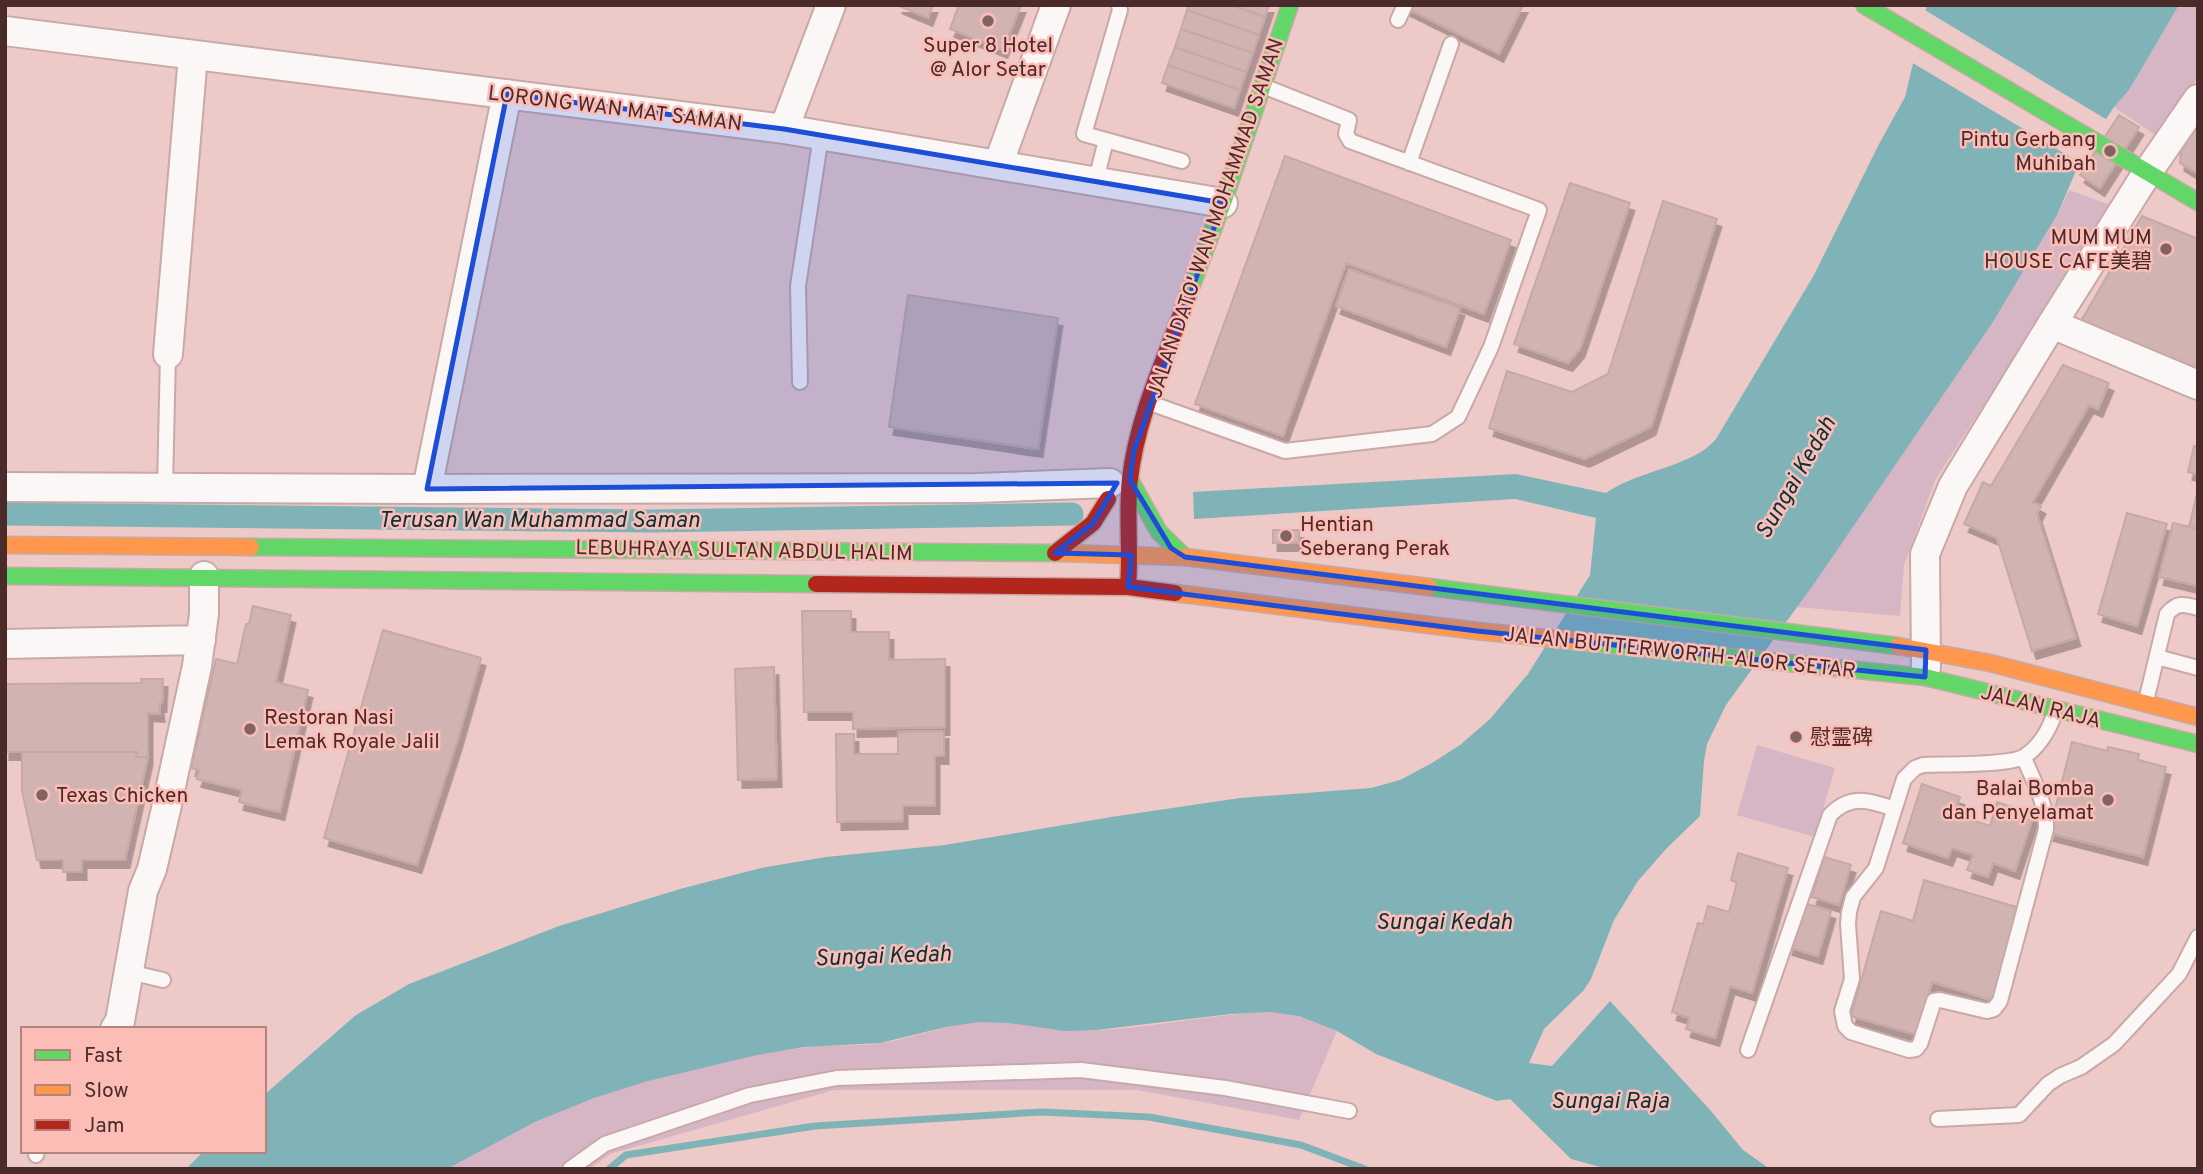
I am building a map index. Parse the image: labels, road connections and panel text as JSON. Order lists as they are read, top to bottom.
{
  "streets": {
    "main road": [
      "JALAN DATO' WAN MOHAMMAD SAMAN",
      "LEBUHRAYA SULTAN ABDUL HALIM",
      "JALAN BUTTERWORTH-ALOR SETAR",
      "JALAN RAJA"
    ],
    "street": ["LORONG WAN MAT SAMAN"]
  },
  "crossings": [
    ["LORONG WAN MAT SAMAN", "JALAN DATO' WAN MOHAMMAD SAMAN"],
    ["JALAN DATO' WAN MOHAMMAD SAMAN", "LEBUHRAYA SULTAN ABDUL HALIM"],
    ["LEBUHRAYA SULTAN ABDUL HALIM", "JALAN BUTTERWORTH-ALOR SETAR"],
    ["JALAN BUTTERWORTH-ALOR SETAR", "JALAN RAJA"]
  ],
  "water": ["Sungai Kedah", "Terusan Wan Muhammad Saman", "Sungai Raja"],
  "places": [
    "Super 8 Hotel @ Alor Setar",
    "Pintu Gerbang Muhibah",
    "MUM MUM HOUSE CAFE美碧",
    "Hentian Seberang Perak",
    "Restoran Nasi Lemak Royale Jalil",
    "慰霊碑",
    "Texas Chicken",
    "Balai Bomba dan Penyelamat"
  ],
  "legend": ["Fast", "Slow", "Jam"]
}
